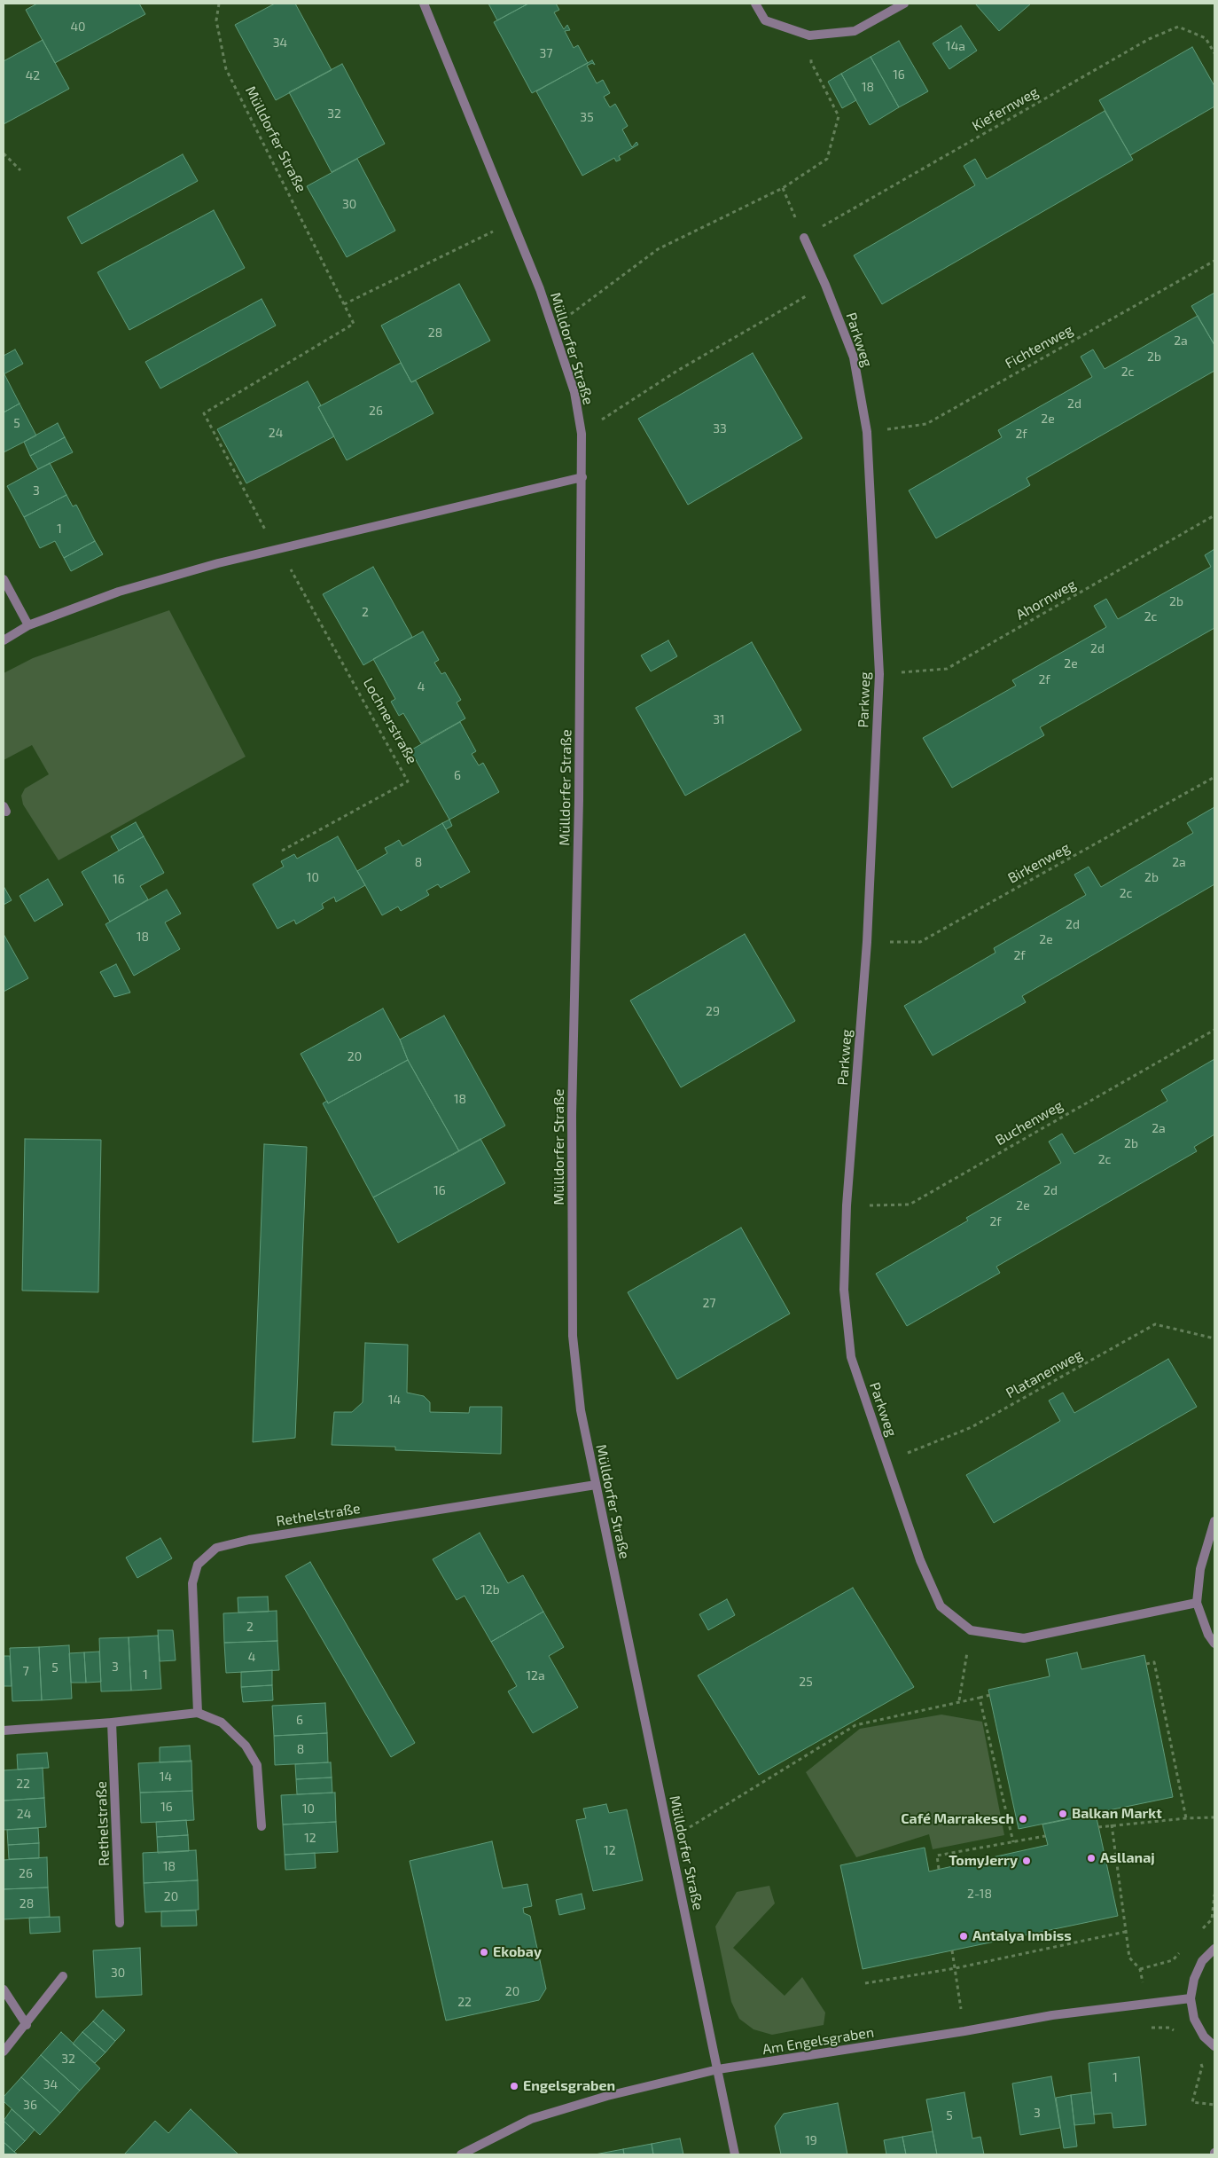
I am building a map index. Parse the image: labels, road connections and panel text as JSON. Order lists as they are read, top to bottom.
{
  "streets": {
    "street": [
      "Mülldorfer Straße",
      "Parkweg",
      "Rethelstraße",
      "Am Engelsgraben"
    ],
    "path": [
      "Kiefernweg",
      "Fichtenweg",
      "Ahornweg",
      "Lochnerstraße",
      "Birkenweg",
      "Buchenweg",
      "Platanenweg"
    ]
  },
  "crossings": [
    ["Kiefernweg", "Parkweg"],
    ["Mülldorfer Straße", "Lochnerstraße"],
    ["Mülldorfer Straße", "Rethelstraße"],
    ["Mülldorfer Straße", "Am Engelsgraben"],
    ["Parkweg", "Fichtenweg"],
    ["Parkweg", "Ahornweg"],
    ["Parkweg", "Birkenweg"],
    ["Parkweg", "Buchenweg"],
    ["Parkweg", "Platanenweg"]
  ],
  "places": [
    "Balkan Markt",
    "Café Marrakesch",
    "Asllanaj",
    "TomyJerry",
    "Antalya Imbiss",
    "Ekobay",
    "Engelsgraben"
  ],
  "house_numbers": [
    "40",
    "34",
    "14a",
    "37",
    "16",
    "42",
    "18",
    "32",
    "35",
    "30",
    "28",
    "2a",
    "2b",
    "2c",
    "2d",
    "26",
    "2e",
    "5",
    "33",
    "24",
    "2f",
    "3",
    "1",
    "2b",
    "2",
    "2c",
    "2d",
    "2e",
    "2f",
    "4",
    "31",
    "6",
    "8",
    "2a",
    "10",
    "2b",
    "16",
    "2c",
    "2d",
    "18",
    "2e",
    "2f",
    "29",
    "20",
    "18",
    "2a",
    "2b",
    "2c",
    "16",
    "2d",
    "2e",
    "2f",
    "27",
    "14",
    "12b",
    "2",
    "4",
    "3",
    "5",
    "7",
    "1",
    "12a",
    "25",
    "6",
    "8",
    "14",
    "22",
    "16",
    "10",
    "24",
    "12",
    "12",
    "18",
    "26",
    "2-18",
    "20",
    "28",
    "30",
    "20",
    "22",
    "32",
    "1",
    "34",
    "36",
    "3",
    "5",
    "19"
  ]
}
